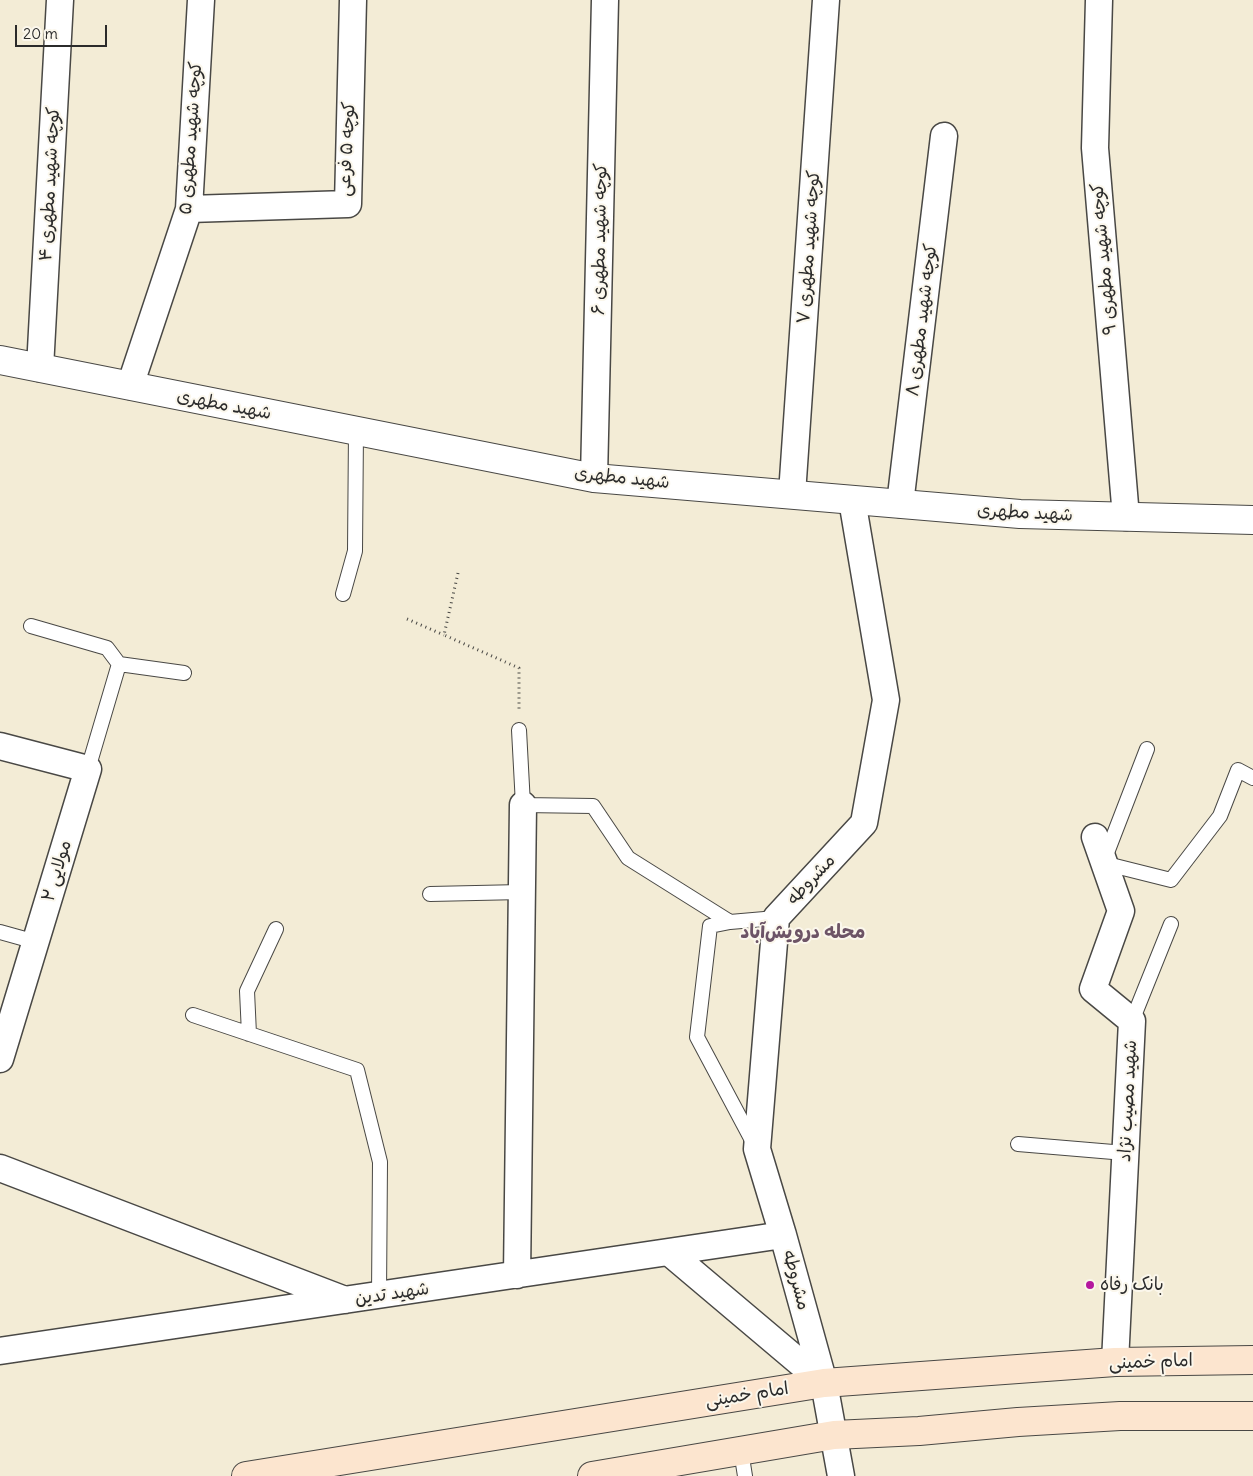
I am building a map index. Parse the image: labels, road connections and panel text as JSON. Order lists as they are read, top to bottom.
{
  "streets": {
    "main road": ["امام خمینی"],
    "street": [
      "کوچه شهید مطهری ۵",
      "کوچه ۵ فرعی",
      "کوچه شهید مطهری ۴",
      "کوچه شهید مطهری ۶",
      "کوچه شهید مطهری ۷",
      "کوچه شهید مطهری ۹",
      "کوچه شهید مطهری ۸",
      "شهید مطهری",
      "مولایی ۲",
      "مشروطه",
      "شهید مصیب نژاد",
      "شهید تدین"
    ]
  },
  "crossings": [
    ["کوچه شهید مطهری ۵", "کوچه ۵ فرعی"],
    ["کوچه شهید مطهری ۵", "شهید مطهری"],
    ["کوچه شهید مطهری ۴", "شهید مطهری"],
    ["کوچه شهید مطهری ۶", "شهید مطهری"],
    ["کوچه شهید مطهری ۷", "شهید مطهری"],
    ["کوچه شهید مطهری ۹", "شهید مطهری"],
    ["کوچه شهید مطهری ۸", "شهید مطهری"],
    ["شهید مطهری", "مشروطه"],
    ["مشروطه", "شهید تدین"],
    ["مشروطه", "امام خمینی"],
    ["شهید مصیب نژاد", "امام خمینی"]
  ],
  "districts": ["محله درویش‌آباد"],
  "places": ["بانک رفاه"],
  "scale_bar": "20 m"
}
